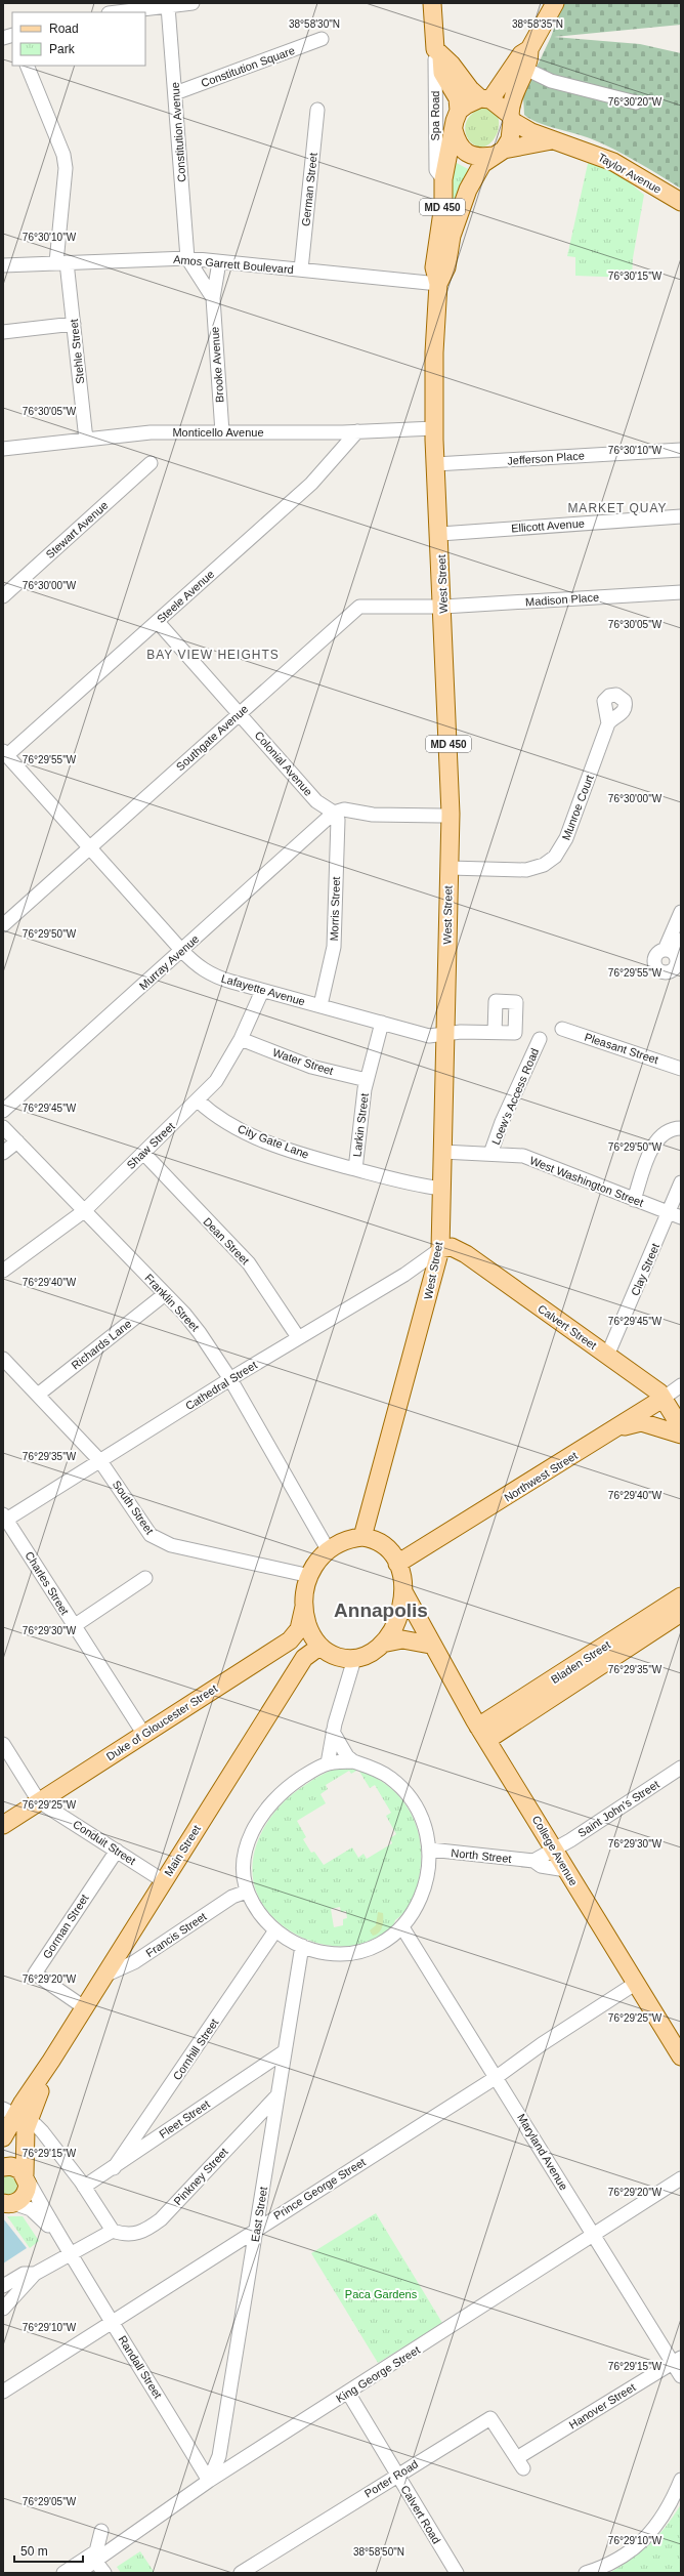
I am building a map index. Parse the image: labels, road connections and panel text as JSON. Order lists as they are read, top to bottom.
{
  "streets": {
    "main road": [
      "Spa Road",
      "Taylor Avenue",
      "MD 450",
      "West Street",
      "Calvert Street",
      "Northwest Street",
      "Bladen Street",
      "Duke of Gloucester Street",
      "Main Street",
      "College Avenue"
    ],
    "street": [
      "Constitution Square",
      "Constitution Avenue",
      "German Street",
      "Amos Garrett Boulevard",
      "Stehle Street",
      "Brooke Avenue",
      "Monticello Avenue",
      "Jefferson Place",
      "Ellicott Avenue",
      "Stewart Avenue",
      "Steele Avenue",
      "Madison Place",
      "Southgate Avenue",
      "Colonial Avenue",
      "Munroe Court",
      "Morris Street",
      "Murray Avenue",
      "Lafayette Avenue",
      "Pleasant Street",
      "Water Street",
      "Loew's Access Road",
      "Larkin Street",
      "City Gate Lane",
      "Shaw Street",
      "West Washington Street",
      "Dean Street",
      "Clay Street",
      "Franklin Street",
      "Richards Lane",
      "Cathedral Street",
      "South Street",
      "Charles Street",
      "Saint John's Street",
      "Conduit Street",
      "North Street",
      "Gorman Street",
      "Francis Street",
      "Cornhill Street",
      "Fleet Street",
      "Maryland Avenue",
      "Pinkney Street",
      "Prince George Street",
      "East Street",
      "Randall Street",
      "King George Street",
      "Hanover Street",
      "Porter Road",
      "Calvert Road"
    ]
  },
  "crossings": [
    ["Constitution Square", "Constitution Avenue"],
    ["Spa Road", "Taylor Avenue"],
    ["Spa Road", "MD 450"],
    ["Spa Road", "West Street"],
    ["Constitution Avenue", "Amos Garrett Boulevard"],
    ["Constitution Avenue", "Brooke Avenue"],
    ["Taylor Avenue", "MD 450"],
    ["Taylor Avenue", "West Street"],
    ["German Street", "Amos Garrett Boulevard"],
    ["MD 450", "West Street"],
    ["Amos Garrett Boulevard", "Stehle Street"],
    ["Amos Garrett Boulevard", "Brooke Avenue"],
    ["Amos Garrett Boulevard", "West Street"],
    ["Stehle Street", "Monticello Avenue"],
    ["Brooke Avenue", "Monticello Avenue"],
    ["Monticello Avenue", "West Street"],
    ["Monticello Avenue", "Steele Avenue"],
    ["Jefferson Place", "West Street"],
    ["Ellicott Avenue", "West Street"],
    ["West Street", "Madison Place"],
    ["West Street", "Southgate Avenue"],
    ["West Street", "Munroe Court"],
    ["West Street", "Lafayette Avenue"],
    ["West Street", "City Gate Lane"],
    ["West Street", "West Washington Street"],
    ["West Street", "Franklin Street"],
    ["West Street", "Calvert Street"],
    ["West Street", "Cathedral Street"],
    ["West Street", "Northwest Street"],
    ["West Street", "South Street"],
    ["West Street", "Duke of Gloucester Street"],
    ["West Street", "Main Street"],
    ["West Street", "College Avenue"],
    ["Steele Avenue", "Colonial Avenue"],
    ["Steele Avenue", "Lafayette Avenue"],
    ["Madison Place", "Southgate Avenue"],
    ["Southgate Avenue", "Colonial Avenue"],
    ["Southgate Avenue", "Lafayette Avenue"],
    ["Colonial Avenue", "Morris Street"],
    ["Colonial Avenue", "Murray Avenue"],
    ["Morris Street", "Murray Avenue"],
    ["Morris Street", "Lafayette Avenue"],
    ["Murray Avenue", "Lafayette Avenue"],
    ["Lafayette Avenue", "Larkin Street"],
    ["Lafayette Avenue", "Shaw Street"],
    ["Water Street", "Larkin Street"],
    ["Water Street", "Shaw Street"],
    ["Loew's Access Road", "West Washington Street"],
    ["Larkin Street", "City Gate Lane"],
    ["City Gate Lane", "Shaw Street"],
    ["Shaw Street", "Dean Street"],
    ["Shaw Street", "Franklin Street"],
    ["West Washington Street", "Clay Street"],
    ["Dean Street", "Cathedral Street"],
    ["Clay Street", "Calvert Street"],
    ["Franklin Street", "Richards Lane"],
    ["Franklin Street", "Cathedral Street"],
    ["Franklin Street", "Northwest Street"],
    ["Franklin Street", "South Street"],
    ["Franklin Street", "Duke of Gloucester Street"],
    ["Franklin Street", "Main Street"],
    ["Franklin Street", "College Avenue"],
    ["Calvert Street", "Cathedral Street"],
    ["Calvert Street", "Northwest Street"],
    ["Richards Lane", "South Street"],
    ["Cathedral Street", "South Street"],
    ["Cathedral Street", "Charles Street"],
    ["Northwest Street", "South Street"],
    ["Northwest Street", "Duke of Gloucester Street"],
    ["Northwest Street", "Main Street"],
    ["Northwest Street", "College Avenue"],
    ["South Street", "Duke of Gloucester Street"],
    ["South Street", "Main Street"],
    ["South Street", "College Avenue"],
    ["Charles Street", "Duke of Gloucester Street"],
    ["Bladen Street", "College Avenue"],
    ["Duke of Gloucester Street", "Conduit Street"],
    ["Duke of Gloucester Street", "Main Street"],
    ["Duke of Gloucester Street", "College Avenue"],
    ["Saint John's Street", "College Avenue"],
    ["Conduit Street", "Main Street"],
    ["Conduit Street", "Gorman Street"],
    ["Main Street", "College Avenue"],
    ["Main Street", "Gorman Street"],
    ["Main Street", "Francis Street"],
    ["College Avenue", "North Street"],
    ["College Avenue", "Prince George Street"],
    ["Cornhill Street", "Fleet Street"],
    ["Fleet Street", "East Street"],
    ["Maryland Avenue", "Prince George Street"],
    ["Maryland Avenue", "King George Street"],
    ["Maryland Avenue", "Hanover Street"],
    ["Pinkney Street", "East Street"],
    ["Prince George Street", "East Street"],
    ["Prince George Street", "Randall Street"],
    ["East Street", "Randall Street"],
    ["East Street", "King George Street"],
    ["Randall Street", "King George Street"],
    ["King George Street", "Calvert Road"],
    ["Porter Road", "Calvert Road"]
  ],
  "districts": ["MARKET QUAY", "BAY VIEW HEIGHTS", "Annapolis"],
  "parks": ["Paca Gardens"],
  "legend": ["Road", "Park"],
  "scale_bar": "50 m",
  "coordinates": [
    "38°58'30\"N",
    "38°58'35\"N",
    "76°30'20\"W",
    "76°30'10\"W",
    "76°30'15\"W",
    "76°30'05\"W",
    "76°30'00\"W",
    "76°29'55\"W",
    "76°29'50\"W",
    "76°29'45\"W",
    "76°29'40\"W",
    "76°29'35\"W",
    "76°29'30\"W",
    "76°29'25\"W",
    "76°29'20\"W",
    "76°29'15\"W",
    "76°29'10\"W",
    "76°29'05\"W",
    "38°58'50\"N"
  ]
}
